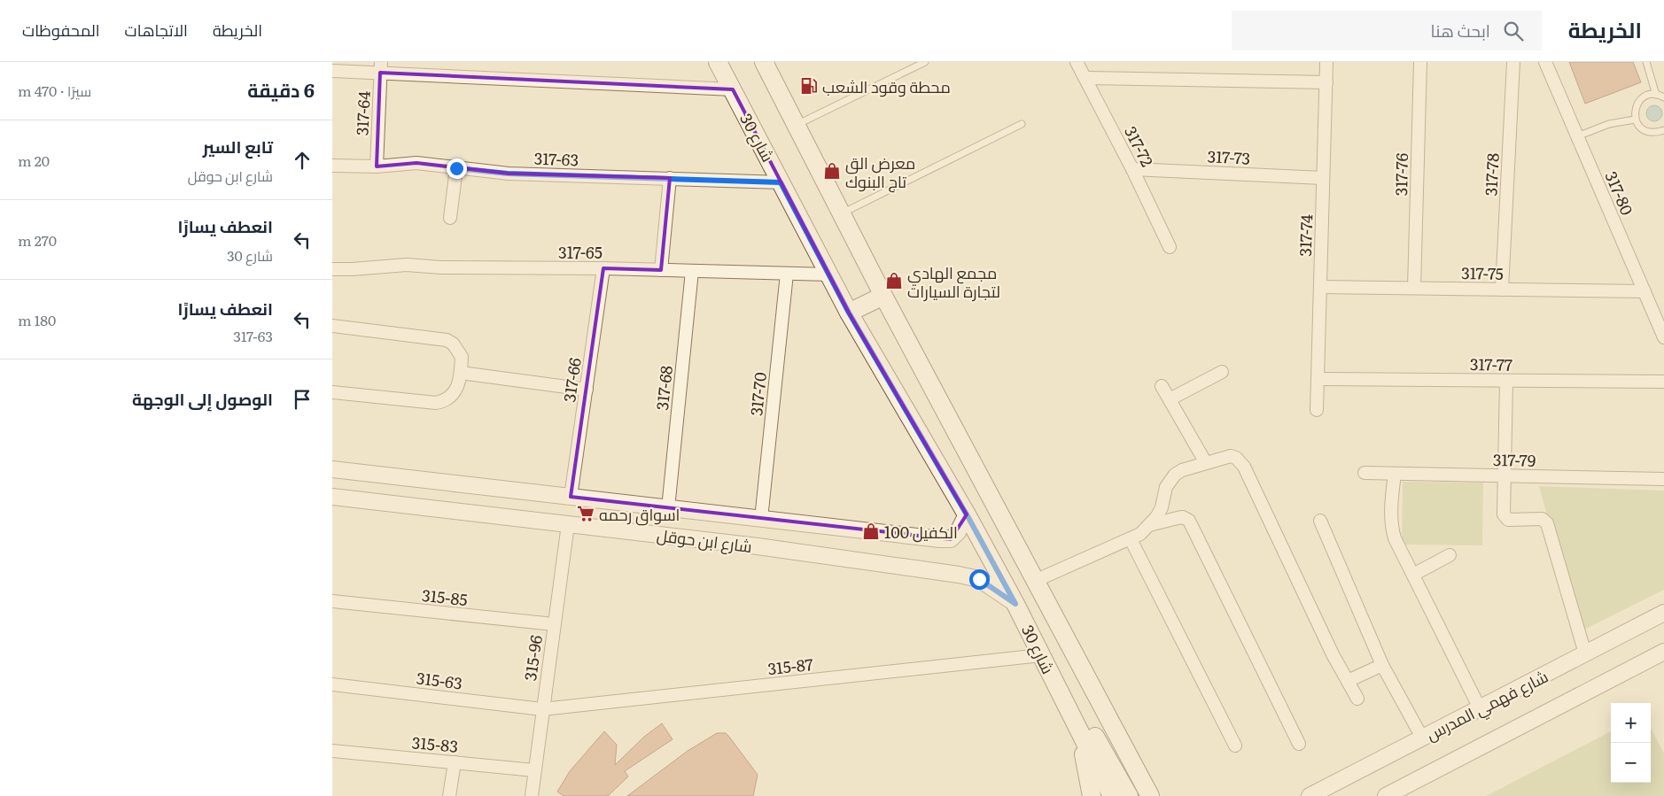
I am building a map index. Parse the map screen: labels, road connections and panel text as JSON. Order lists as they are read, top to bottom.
{
  "streets": {
    "main road": ["شارع 30"],
    "street": [
      "317-64",
      "317-72",
      "317-73",
      "317-63",
      "317-76",
      "317-78",
      "317-80",
      "317-74",
      "317-65",
      "317-75",
      "317-77",
      "317-66",
      "317-68",
      "317-70",
      "317-79",
      "شارع ابن حوقل",
      "315-85",
      "315-96",
      "315-87",
      "315-63",
      "شارع فهمي المدرس",
      "315-83"
    ]
  },
  "crossings": [
    ["317-64", "317-63"],
    ["شارع 30", "317-63"],
    ["شارع 30", "317-65"],
    ["شارع 30", "شارع ابن حوقل"],
    ["شارع 30", "315-87"],
    ["317-72", "317-73"],
    ["317-73", "317-74"],
    ["317-76", "317-75"],
    ["317-78", "317-75"],
    ["317-80", "317-75"],
    ["317-74", "317-75"],
    ["317-74", "317-77"],
    ["317-65", "317-66"],
    ["317-65", "317-68"],
    ["317-65", "317-70"],
    ["317-66", "شارع ابن حوقل"],
    ["317-68", "شارع ابن حوقل"],
    ["317-70", "شارع ابن حوقل"],
    ["شارع ابن حوقل", "315-96"],
    ["315-85", "315-96"],
    ["315-96", "315-87"],
    ["315-96", "315-63"],
    ["315-96", "315-83"],
    ["315-87", "315-63"]
  ],
  "places": {
    "fuel station": ["محطة وقود الشعب"],
    "shop": ["معرض الق تاج البنوك", "مجمع الهادي لتجارة السيارات", "الكفيل 100"],
    "supermarket": ["اسواق رحمه"]
  },
  "page": {
    "header": "الخريطة",
    "search": "ابحث هنا",
    "nav": ["الخريطة", "الاتجاهات", "المحفوظات"],
    "heading": ["6 دقيقة", "سيرًا · 470 m"],
    "list": [
      ["تابع السير", "شارع ابن حوقل", "20 m"],
      ["انعطف يسارًا", "شارع 30", "270 m"],
      ["انعطف يسارًا", "317-63", "180 m"],
      "الوصول إلى الوجهة"
    ],
    "map_buttons": ["+", "−"]
  }
}
